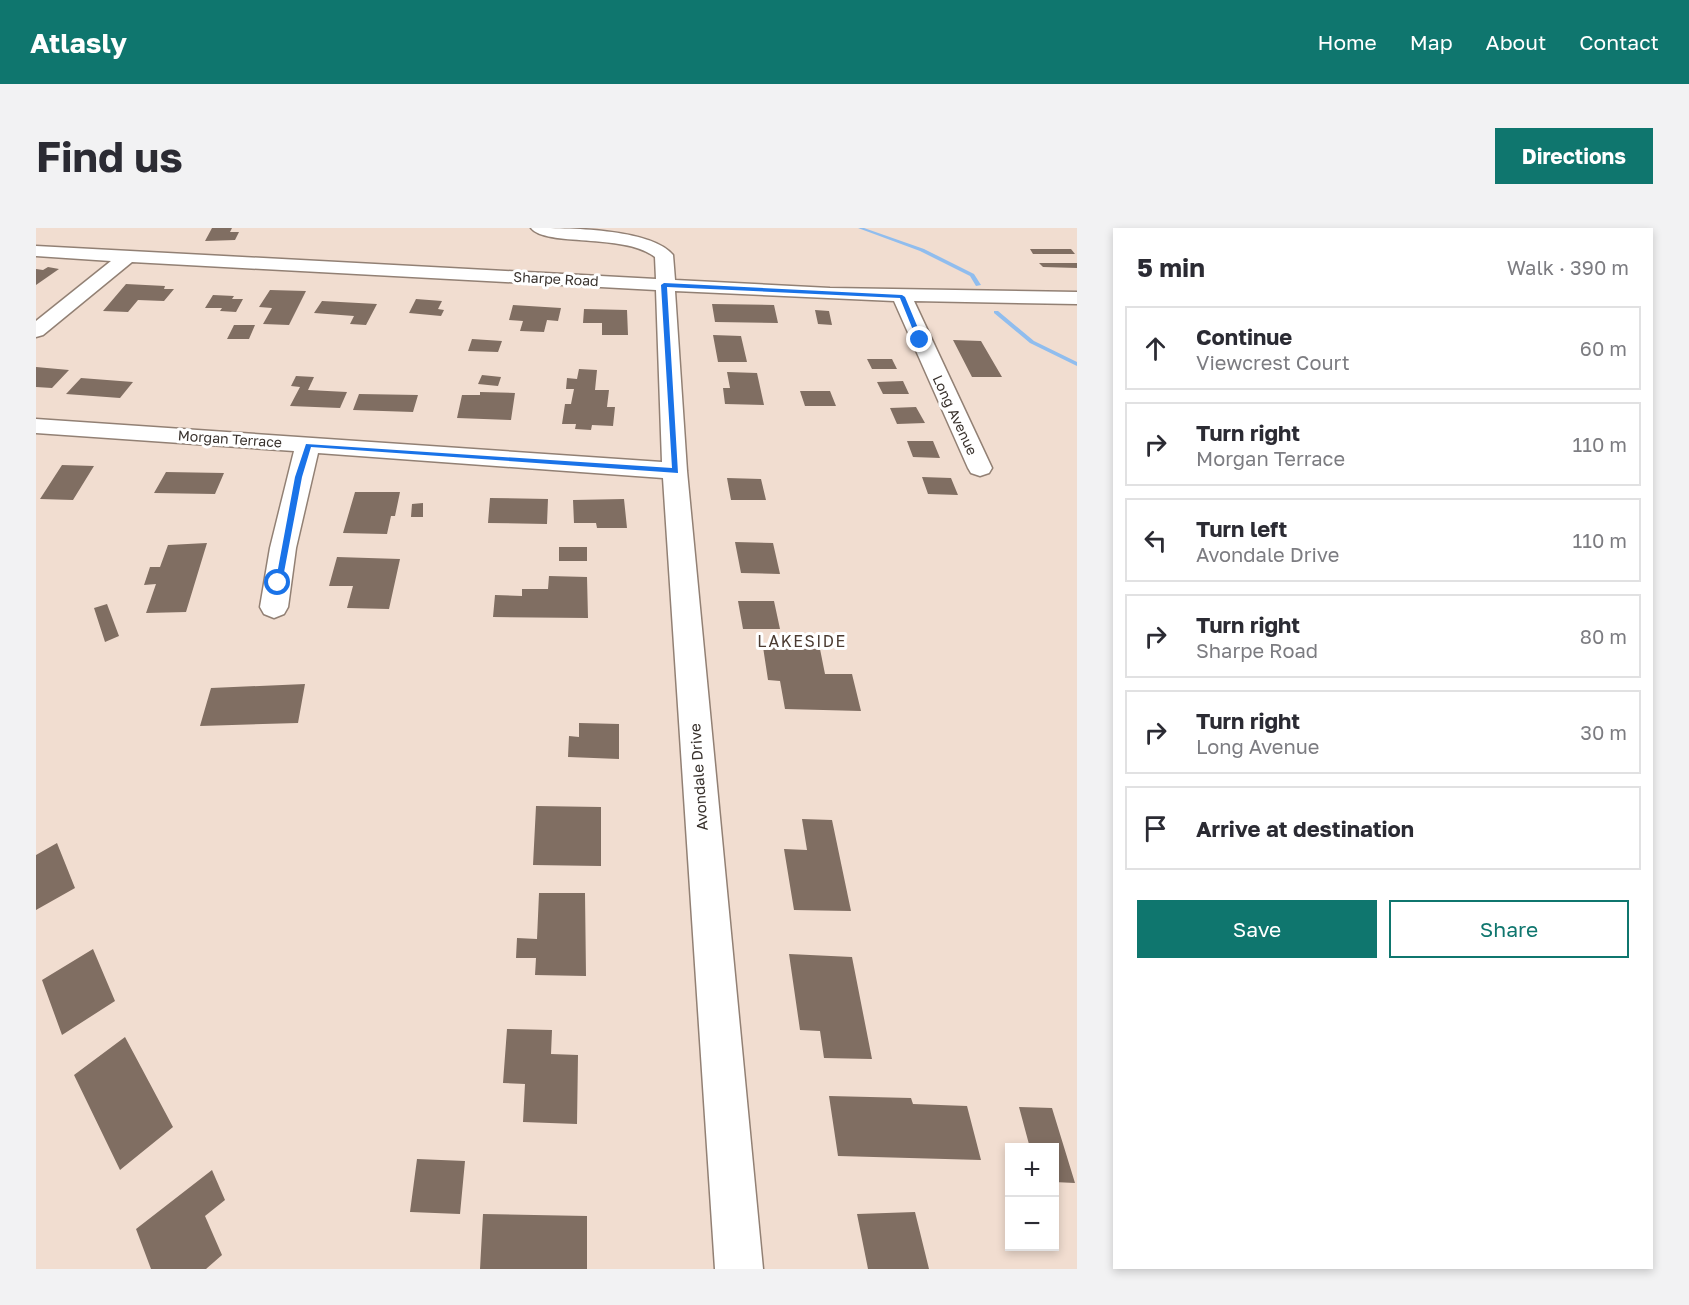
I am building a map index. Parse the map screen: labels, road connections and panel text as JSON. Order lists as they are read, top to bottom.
{
  "streets": {
    "street": [
      "Sharpe Road",
      "Long Avenue",
      "Morgan Terrace",
      "Avondale Drive"
    ]
  },
  "crossings": [
    ["Sharpe Road", "Long Avenue"],
    ["Sharpe Road", "Avondale Drive"],
    ["Morgan Terrace", "Avondale Drive"]
  ],
  "districts": ["LAKESIDE"],
  "page": {
    "header": "Atlasly",
    "nav": [
      "Home",
      "Map",
      "About",
      "Contact"
    ],
    "buttons": [
      "Directions",
      ["Save", "Share"]
    ],
    "title": "Find us",
    "heading": ["5 min", "Walk · 390 m"],
    "list": [
      ["Continue", "Viewcrest Court", "60 m"],
      ["Turn right", "Morgan Terrace", "110 m"],
      ["Turn left", "Avondale Drive", "110 m"],
      ["Turn right", "Sharpe Road", "80 m"],
      ["Turn right", "Long Avenue", "30 m"],
      "Arrive at destination"
    ],
    "map_buttons": ["+", "−"]
  }
}
